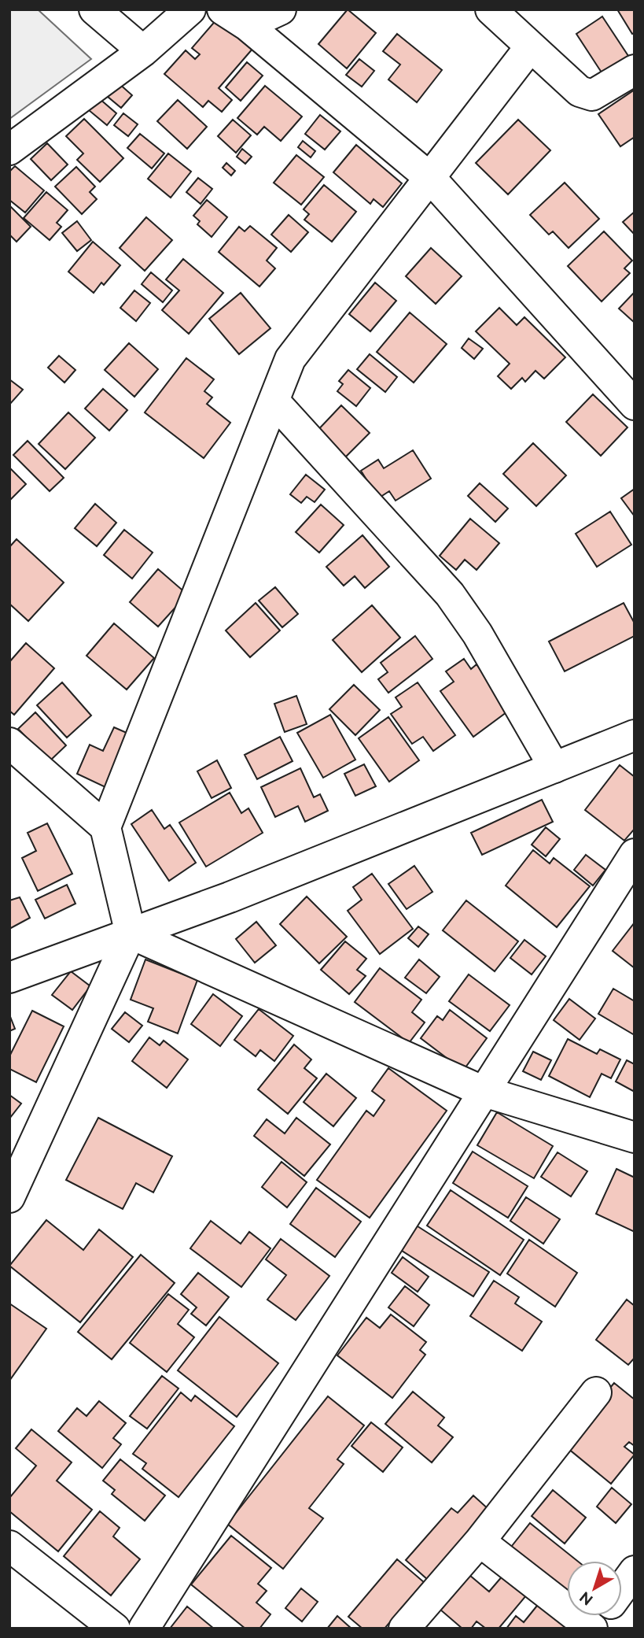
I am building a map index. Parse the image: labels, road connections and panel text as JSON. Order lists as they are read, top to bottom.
{
  "north": "bottom left"
}
